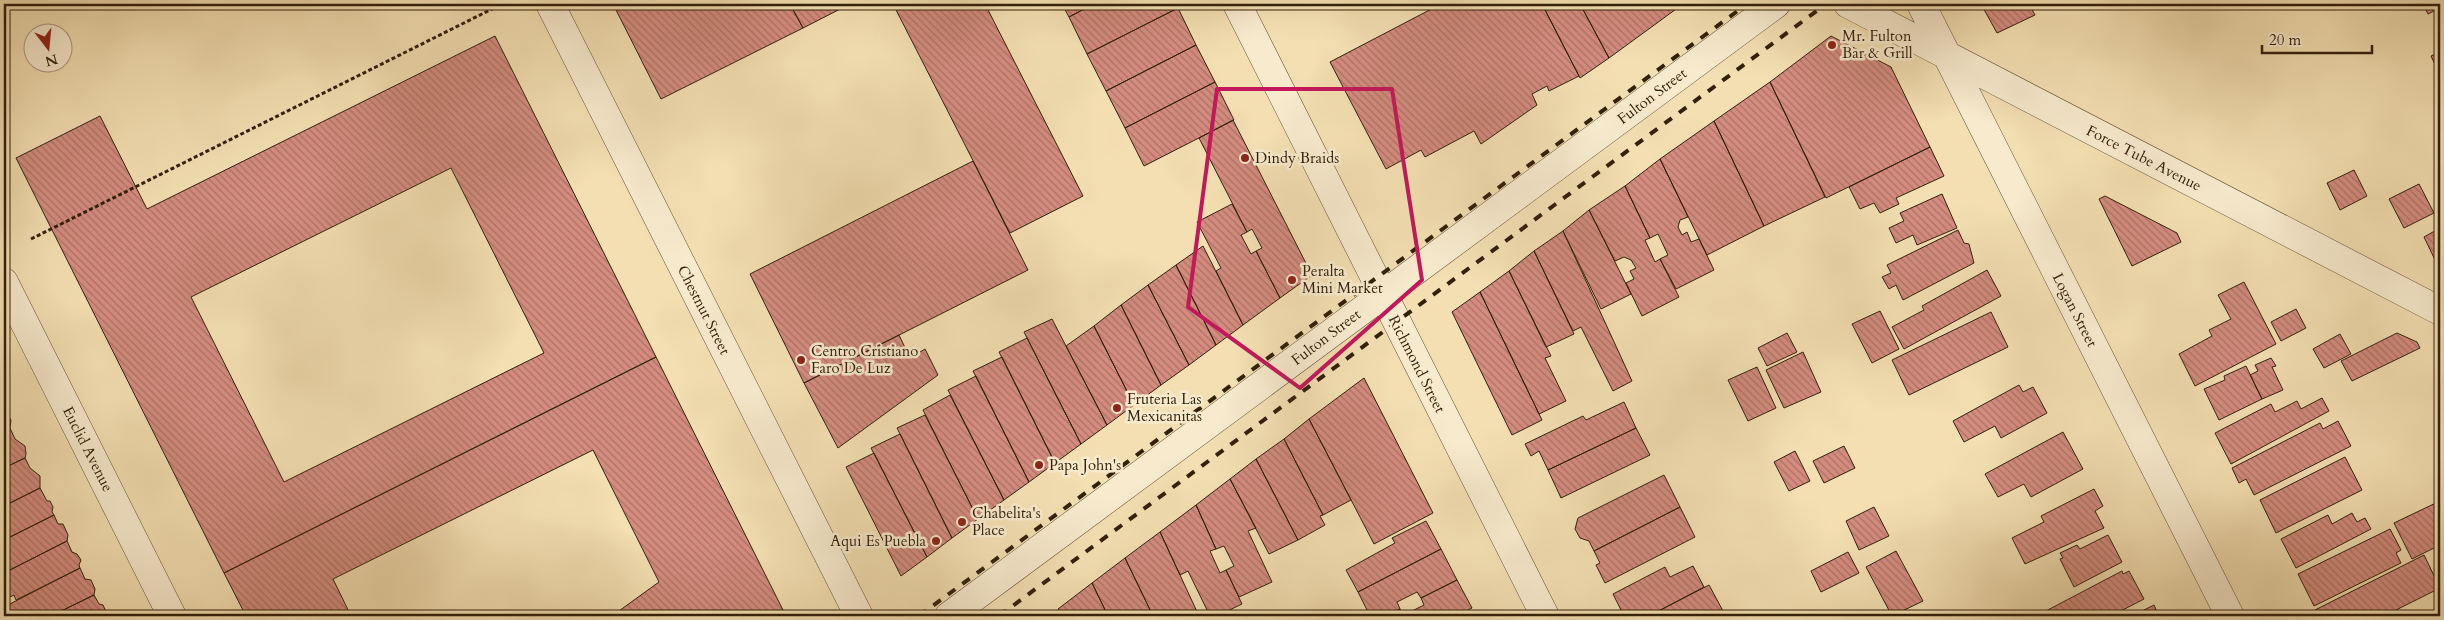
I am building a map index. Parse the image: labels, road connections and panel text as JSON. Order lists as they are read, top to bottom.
{
  "streets": {
    "street": [
      "Fulton Street",
      "Force Tube Avenue",
      "Chestnut Street",
      "Logan Street",
      "Richmond Street",
      "Euclid Avenue"
    ]
  },
  "crossings": [
    ["Fulton Street", "Richmond Street"],
    ["Force Tube Avenue", "Logan Street"]
  ],
  "places": [
    "Mr. Fulton Bar & Grill",
    "Dindy Braids",
    "Peralta Mini Market",
    "Centro Cristiano Faro De Luz",
    "Fruteria Las Mexicanitas",
    "Papa John's",
    "Chabelita's Place",
    "Aqui Es Puebla"
  ],
  "scale_bar": "20 m",
  "north": "bottom"
}
